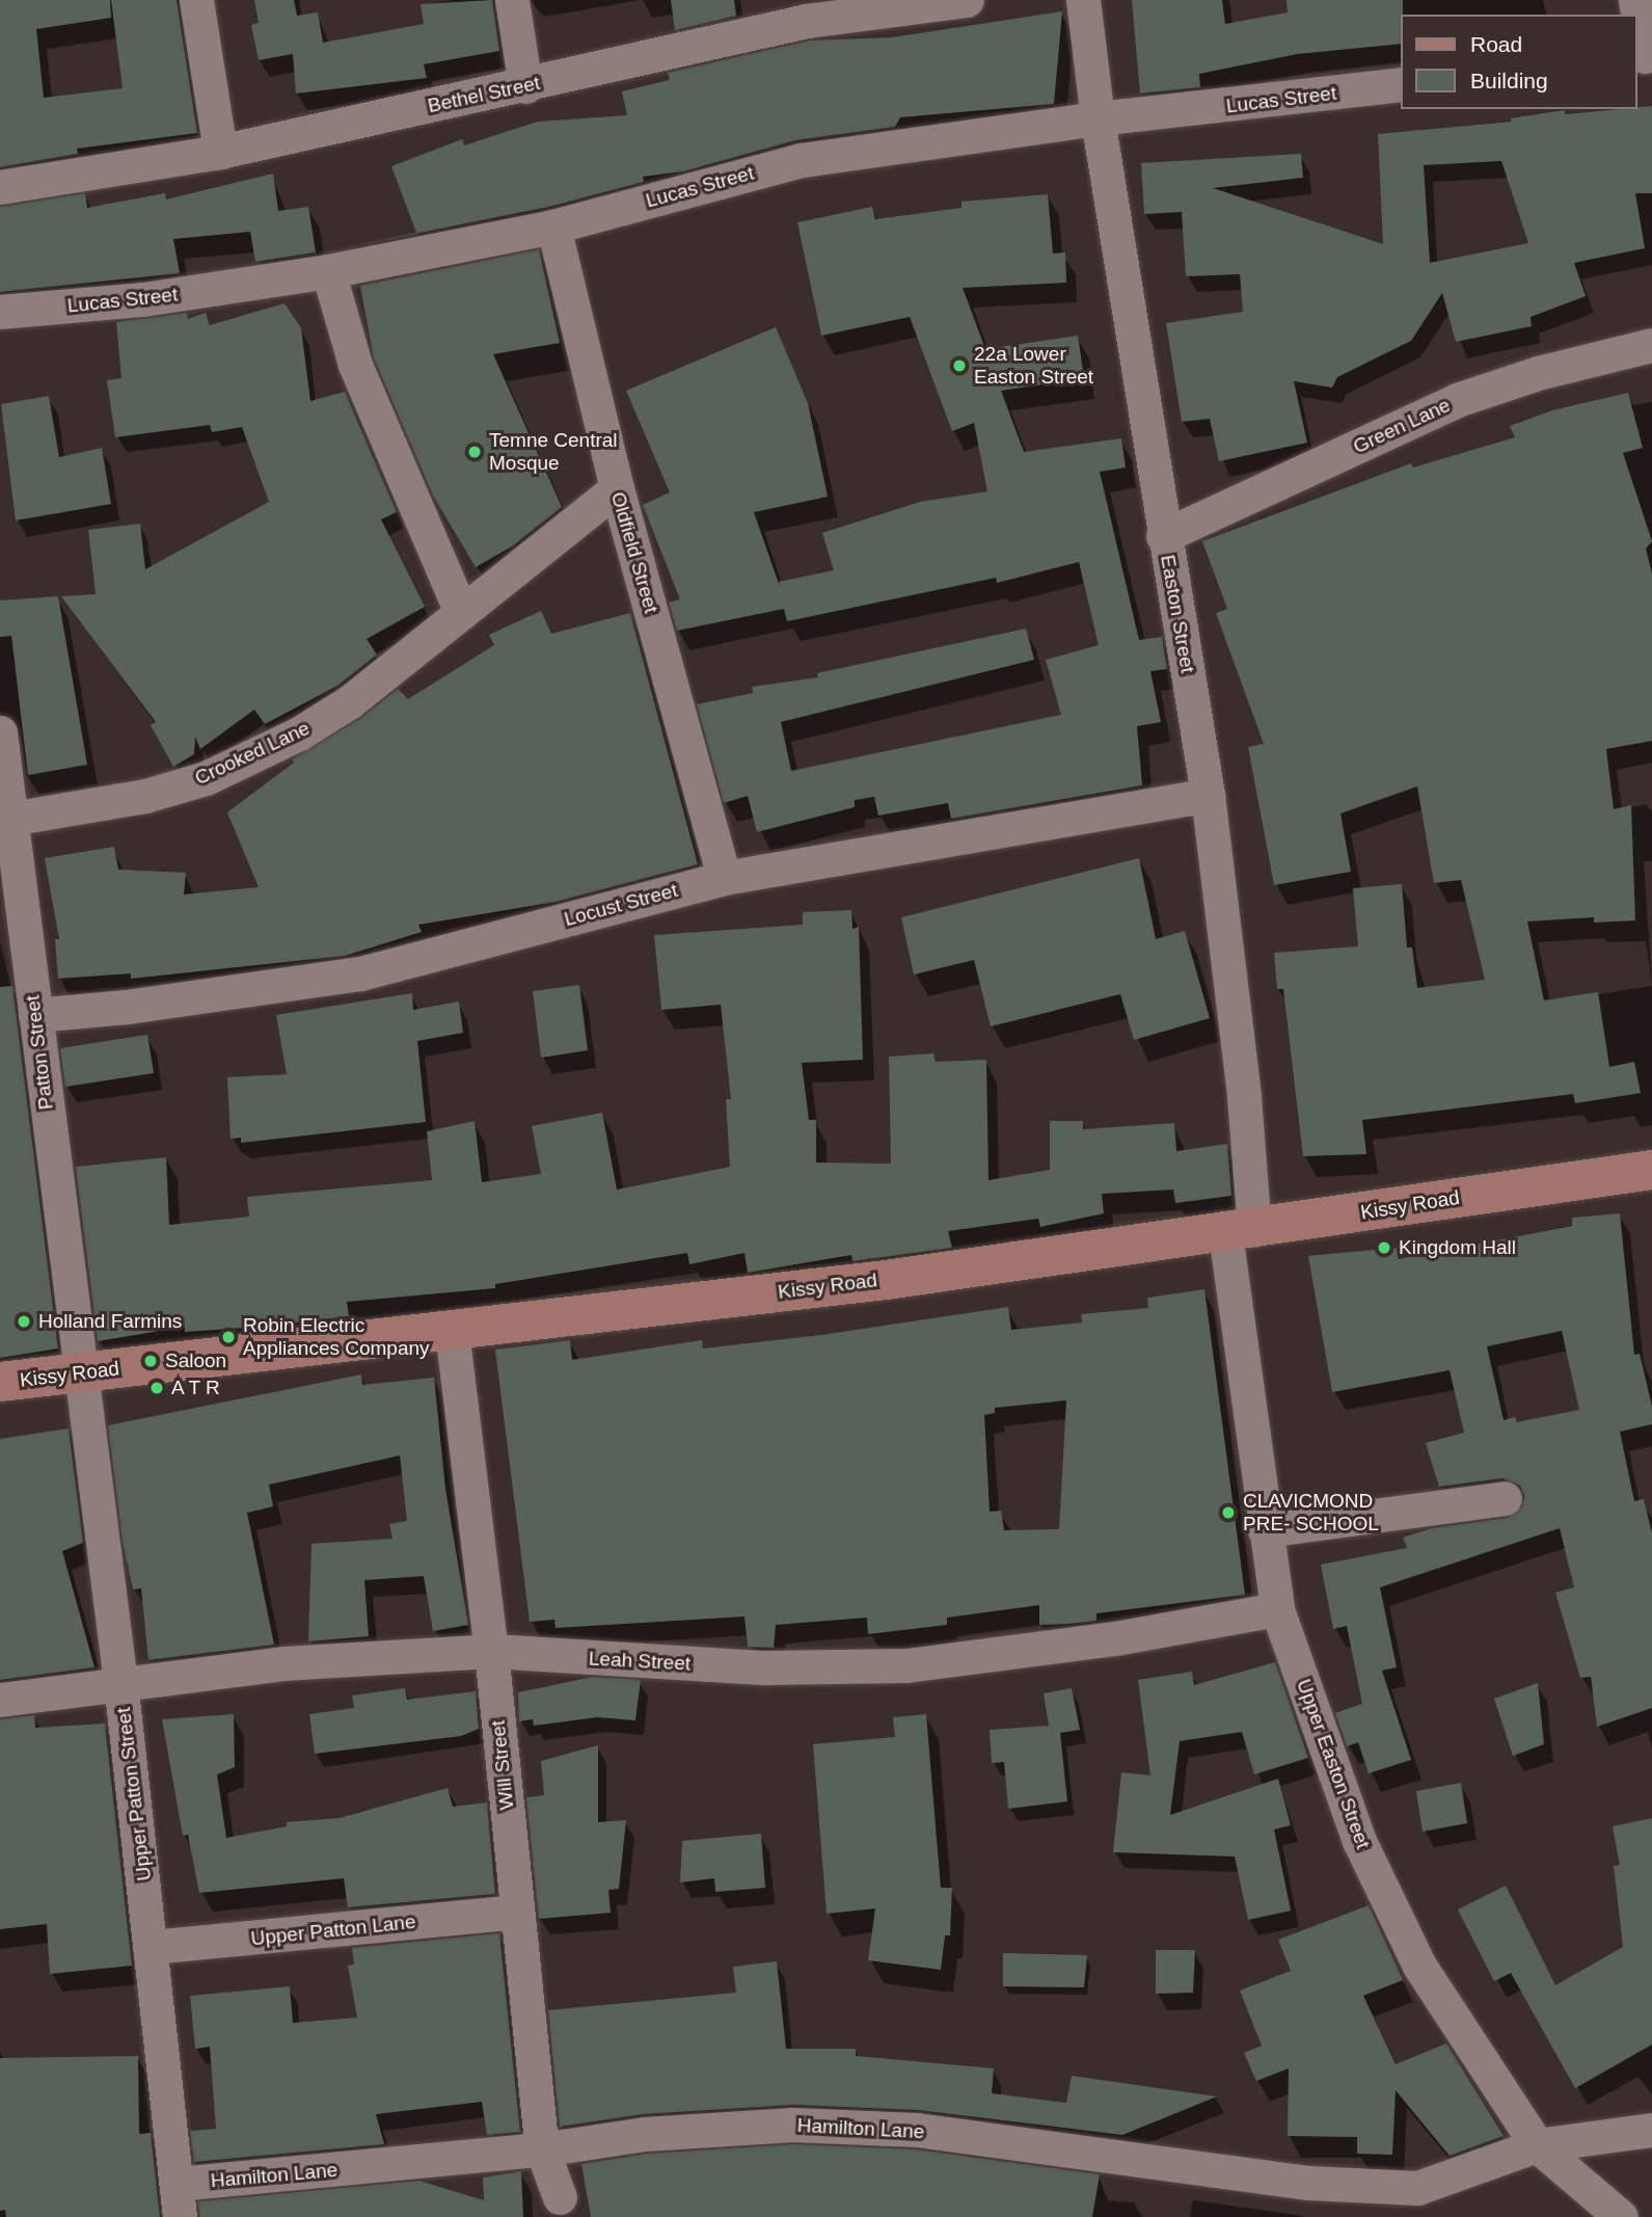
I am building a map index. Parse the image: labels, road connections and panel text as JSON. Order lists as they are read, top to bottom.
{
  "streets": {
    "main road": ["Kissy Road"],
    "street": [
      "Bethel Street",
      "Lucas Street",
      "Green Lane",
      "Oldfield Street",
      "Easton Street",
      "Crooked Lane",
      "Locust Street",
      "Patton Street",
      "Leah Street",
      "Upper Easton Street",
      "Will Street",
      "Upper Patton Street",
      "Upper Patton Lane",
      "Hamilton Lane"
    ]
  },
  "crossings": [
    ["Lucas Street", "Oldfield Street"],
    ["Lucas Street", "Easton Street"],
    ["Green Lane", "Easton Street"],
    ["Oldfield Street", "Crooked Lane"],
    ["Oldfield Street", "Locust Street"],
    ["Easton Street", "Locust Street"],
    ["Easton Street", "Kissy Road"],
    ["Easton Street", "Upper Easton Street"],
    ["Crooked Lane", "Patton Street"],
    ["Locust Street", "Patton Street"],
    ["Patton Street", "Kissy Road"],
    ["Patton Street", "Upper Patton Street"],
    ["Kissy Road", "Upper Easton Street"],
    ["Kissy Road", "Will Street"],
    ["Kissy Road", "Upper Patton Street"],
    ["Leah Street", "Upper Easton Street"],
    ["Leah Street", "Will Street"],
    ["Leah Street", "Upper Patton Street"],
    ["Upper Easton Street", "Hamilton Lane"],
    ["Will Street", "Upper Patton Lane"],
    ["Will Street", "Hamilton Lane"],
    ["Upper Patton Street", "Upper Patton Lane"],
    ["Upper Patton Street", "Hamilton Lane"]
  ],
  "places": [
    "22a Lower Easton Street",
    "Temne Central Mosque",
    "Kingdom Hall",
    "Holland Farmins",
    "Robin Electric Appliances Company",
    "Saloon",
    "A T R",
    "CLAVICMOND PRE- SCHOOL"
  ],
  "legend": ["Road", "Building"]
}
